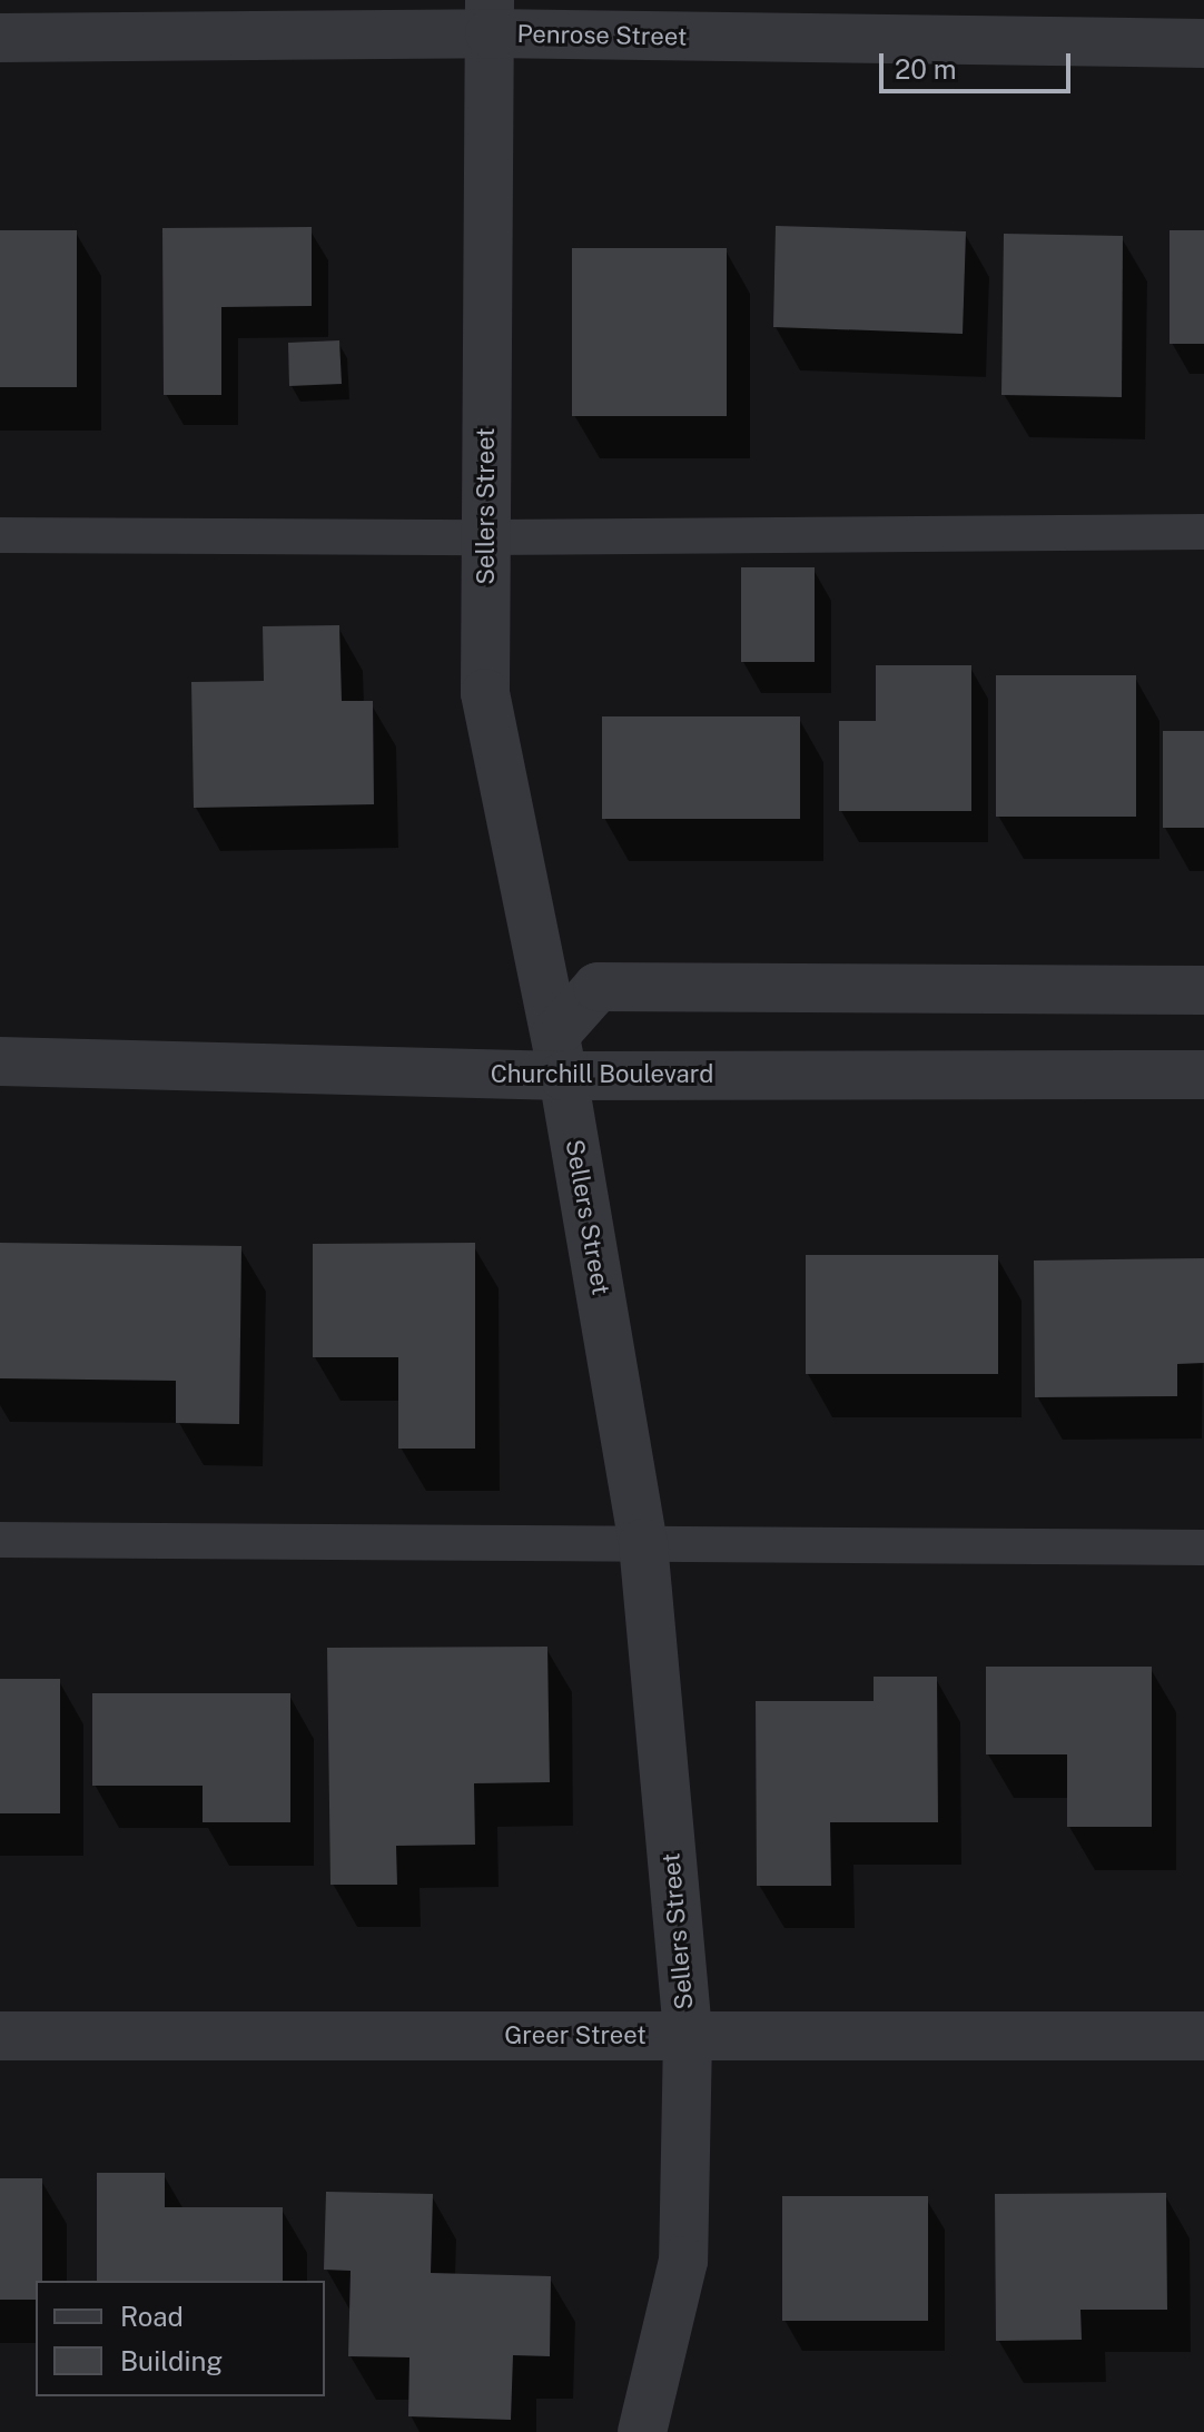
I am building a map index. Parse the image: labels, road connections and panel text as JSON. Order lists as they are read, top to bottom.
{
  "streets": {
    "street": [
      "Penrose Street",
      "Sellers Street",
      "Churchill Boulevard",
      "Greer Street"
    ]
  },
  "crossings": [
    ["Penrose Street", "Sellers Street"],
    ["Sellers Street", "Churchill Boulevard"],
    ["Sellers Street", "Greer Street"]
  ],
  "legend": ["Road", "Building"],
  "scale_bar": "20 m"
}
